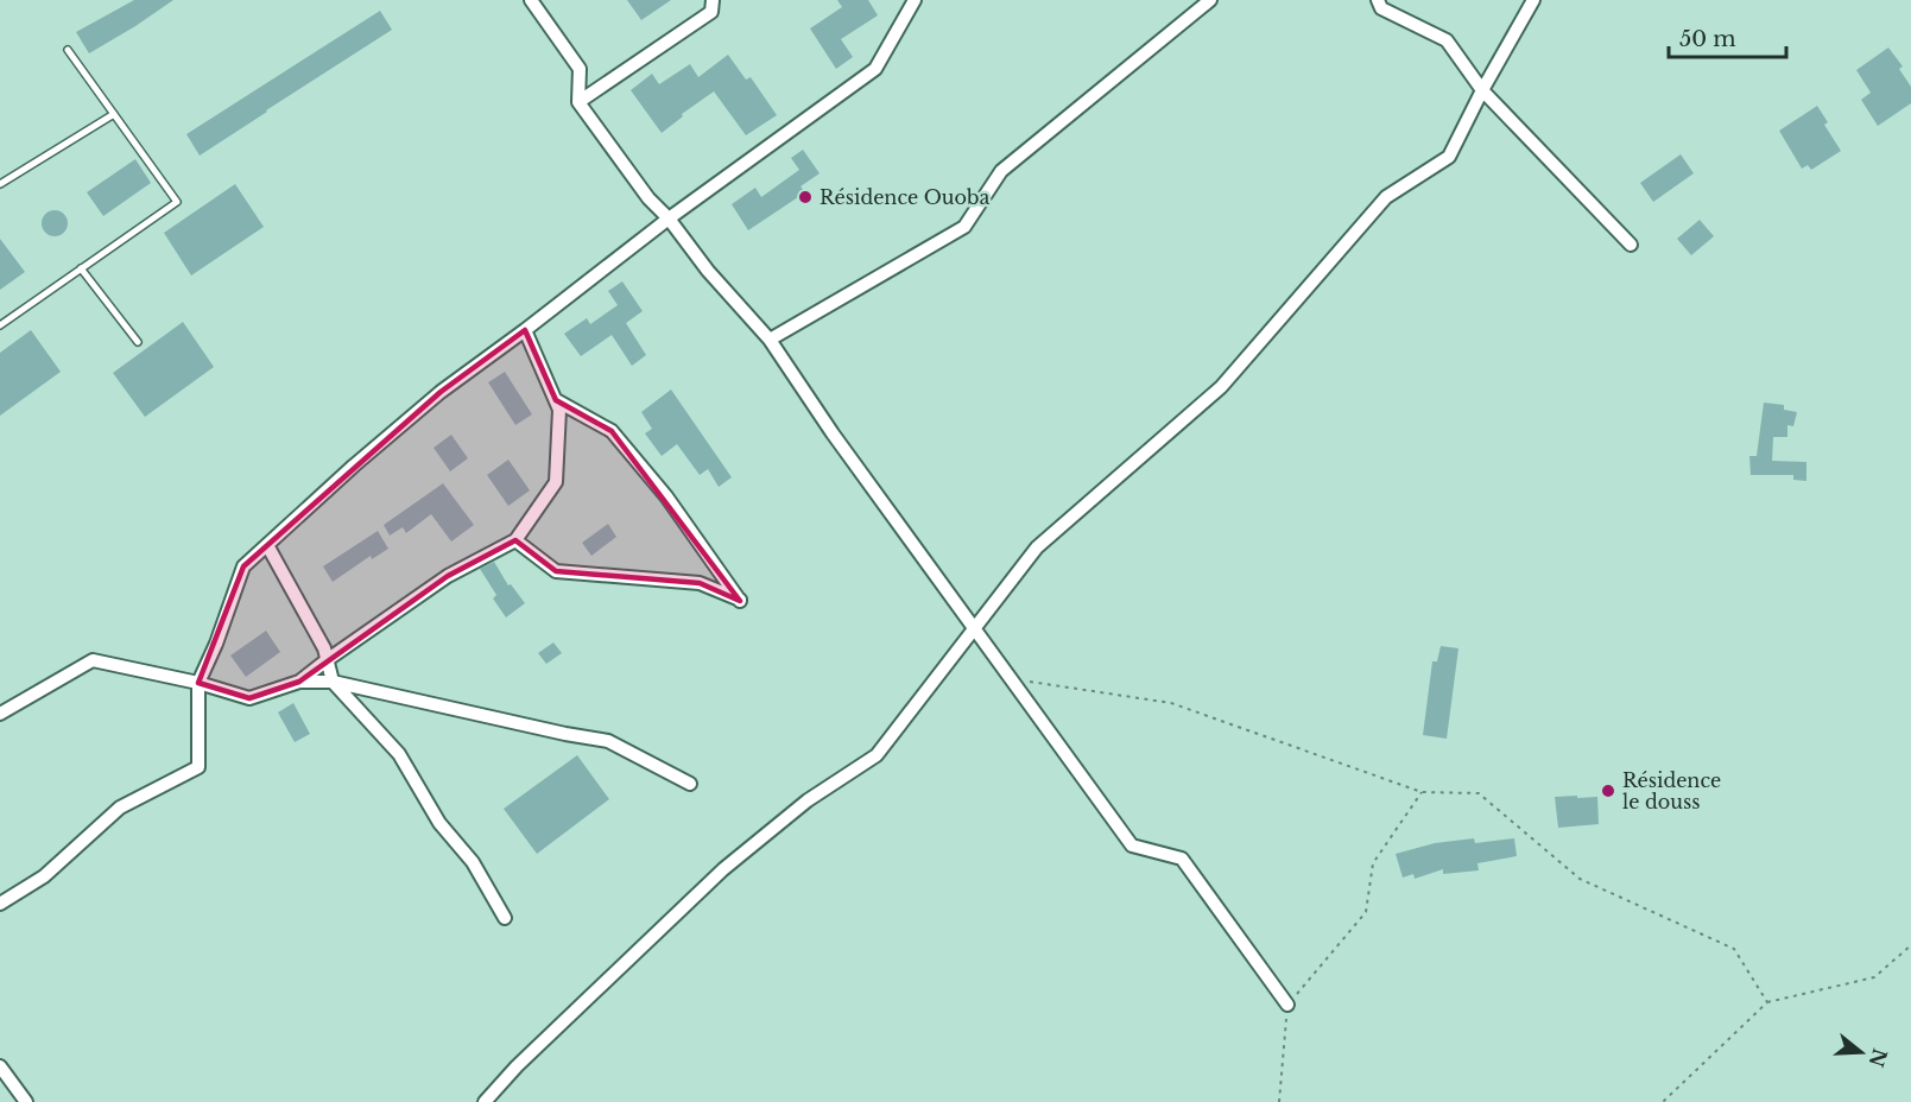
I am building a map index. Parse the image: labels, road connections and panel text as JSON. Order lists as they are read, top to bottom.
{
  "places": ["Résidence Ouoba", "Résidence le douss"],
  "scale_bar": "50 m",
  "north": "right"
}
